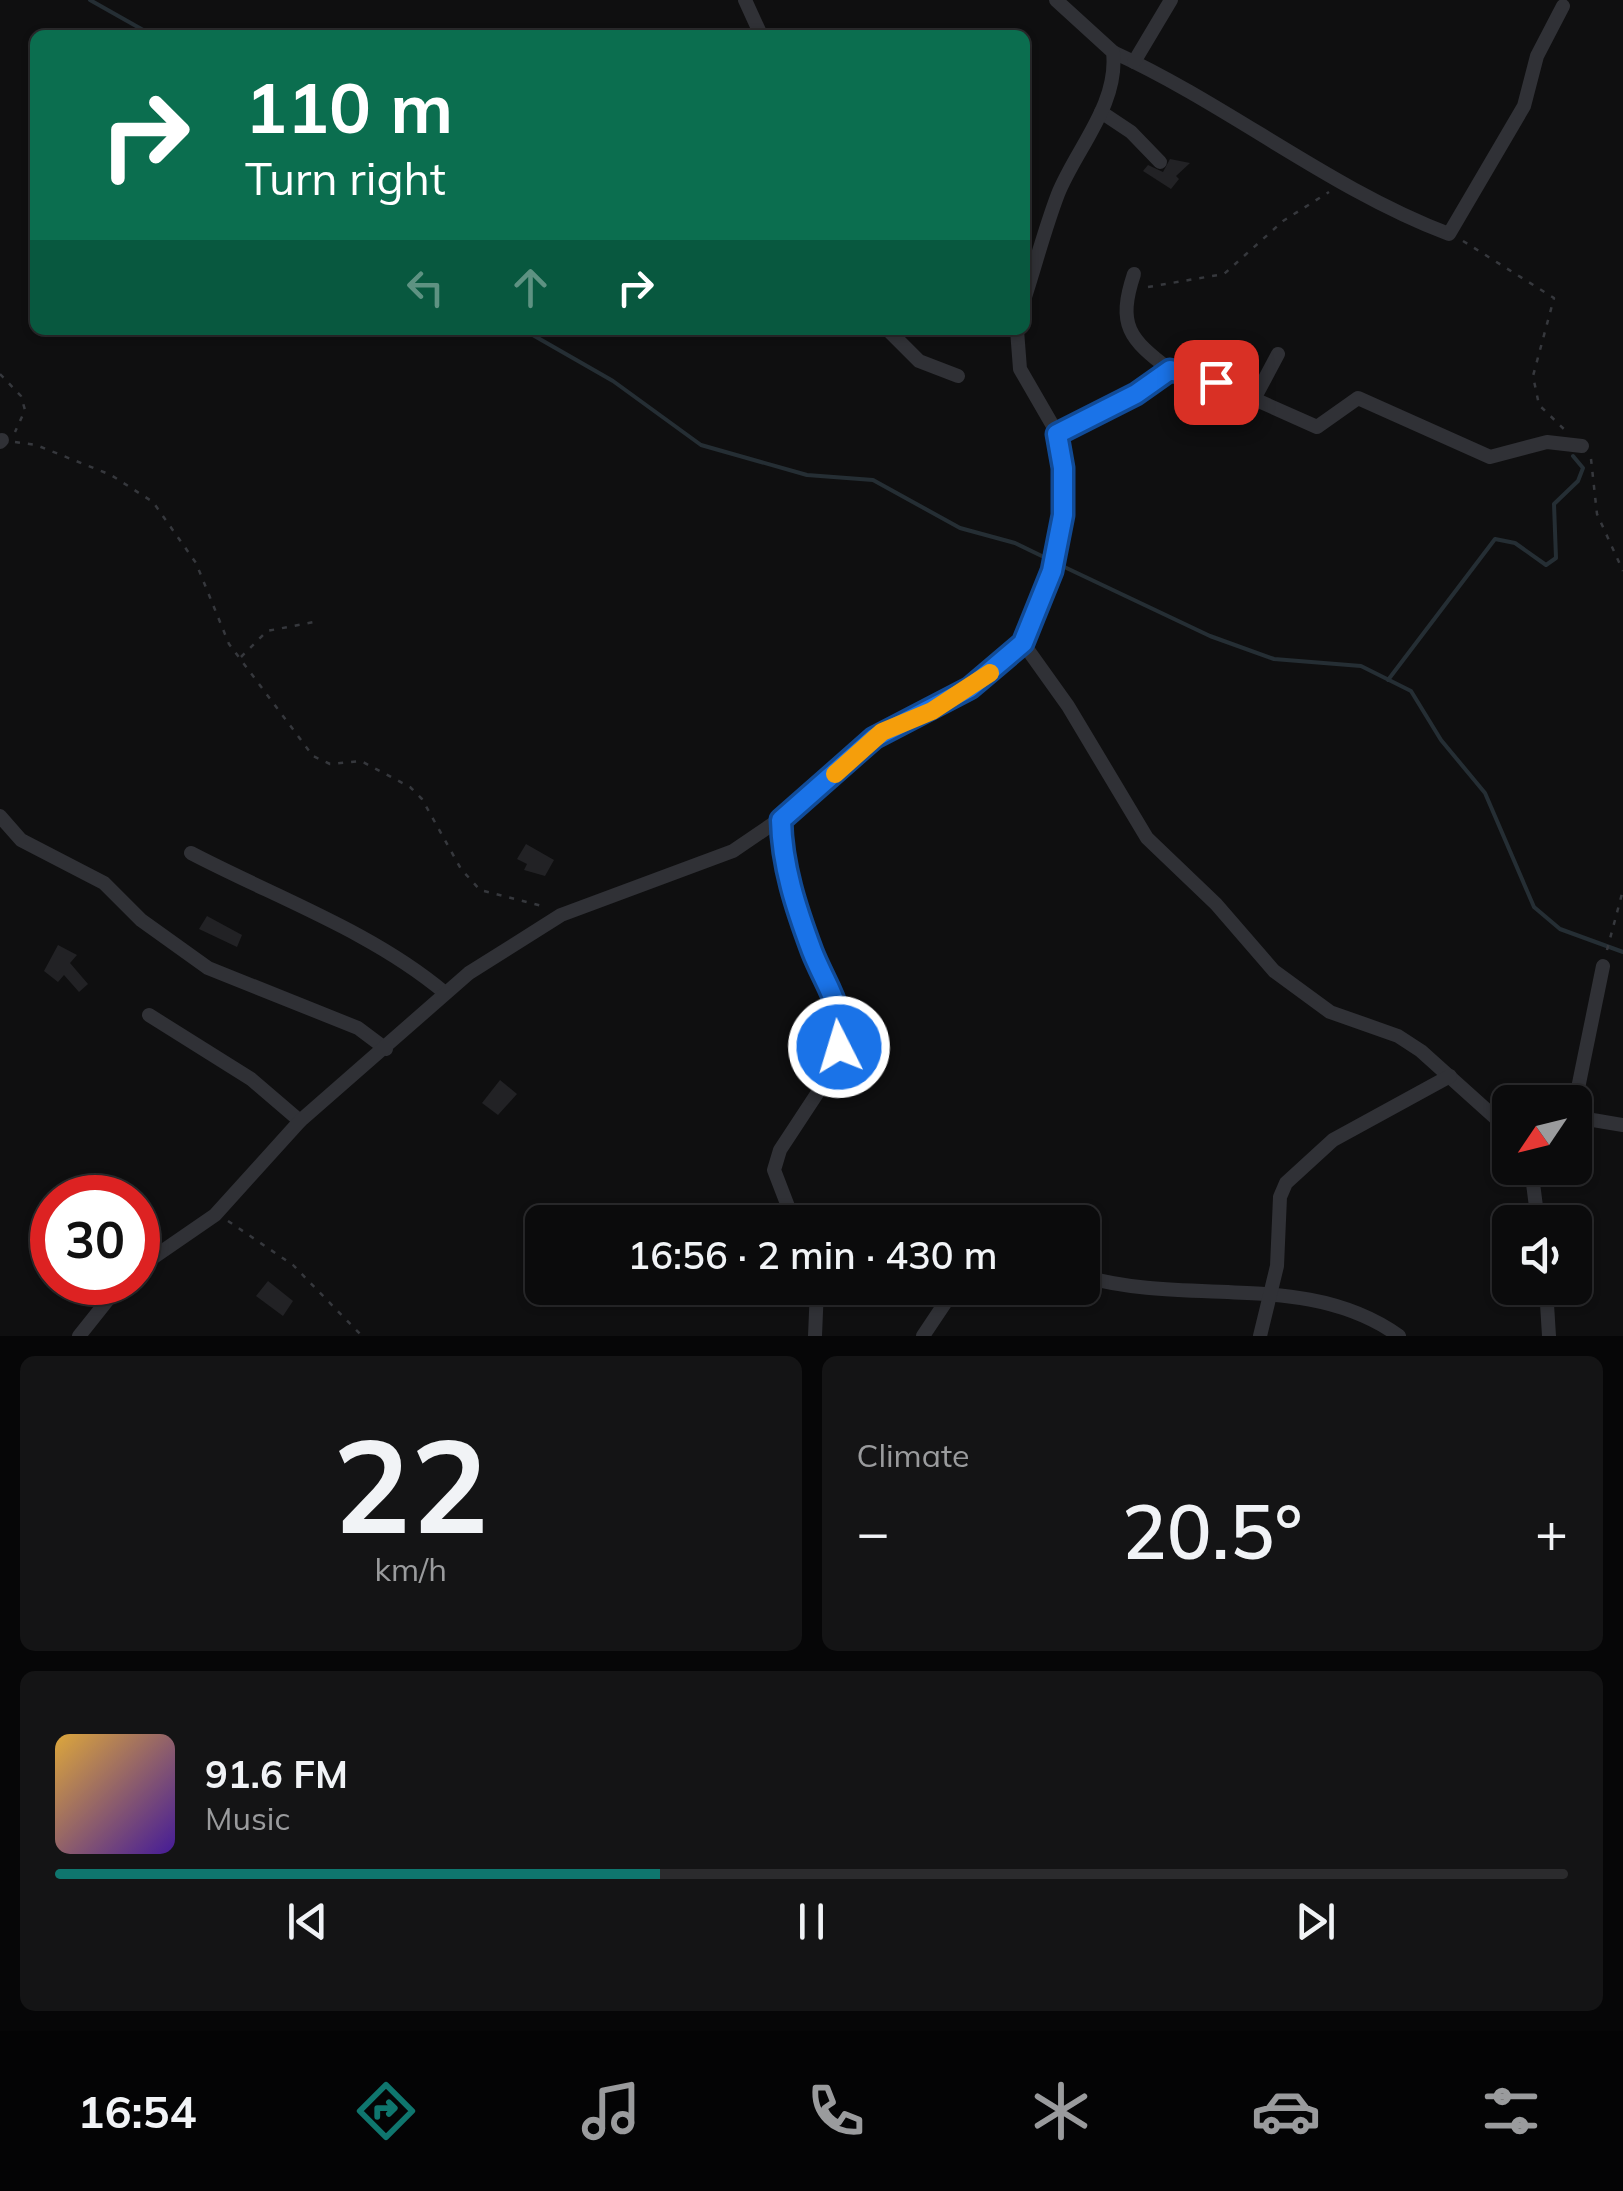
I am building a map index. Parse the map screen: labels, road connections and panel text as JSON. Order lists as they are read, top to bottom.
{
  "north": "bottom left",
  "page": {
    "turn": ["110 m", "Turn right"],
    "limit": "30",
    "trip": "16:56 · 2 min · 430 m",
    "tile": [
      ["22", "km/h"],
      "Climate"
    ],
    "heat": ["−", "20.5°", "+"],
    "song": ["91.6 FM", "Music"],
    "tabs": "16:54"
  }
}
